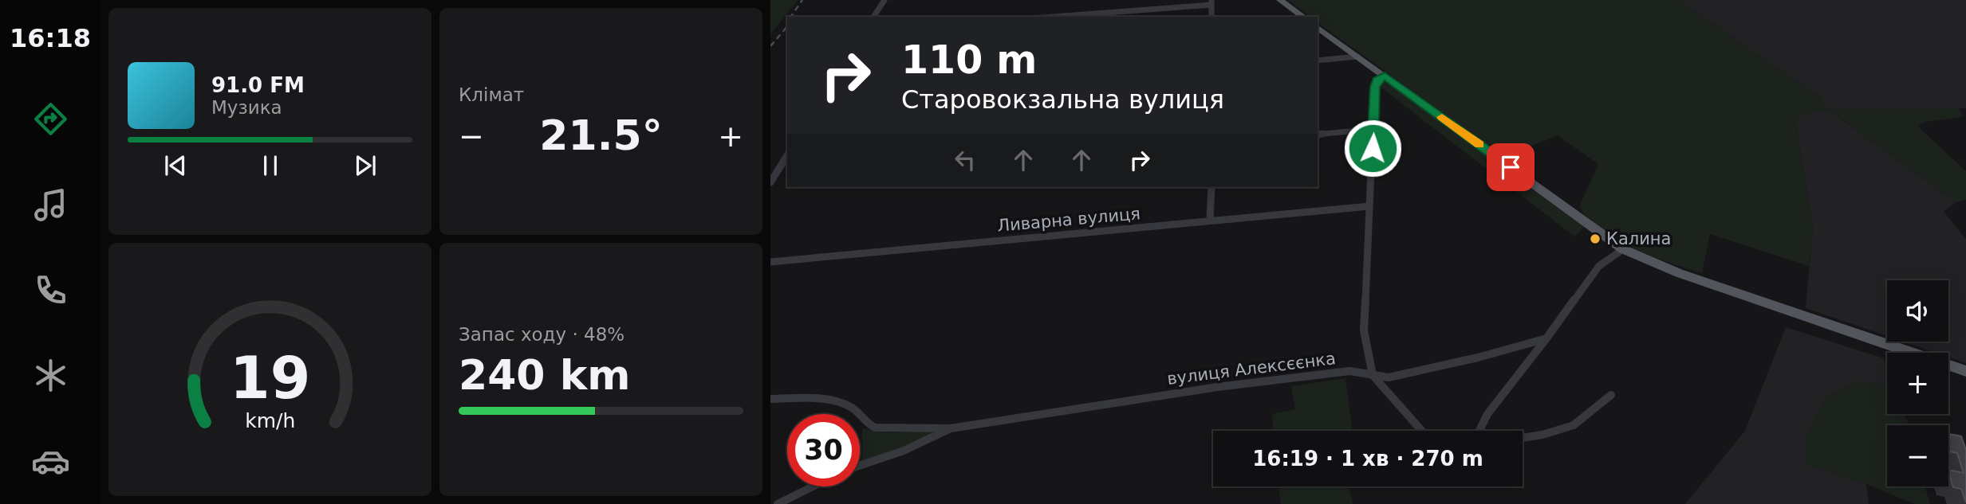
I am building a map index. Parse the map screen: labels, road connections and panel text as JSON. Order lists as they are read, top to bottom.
{
  "streets": {
    "street": ["Ливарна вулиця", "вулиця Алексєєнка"]
  },
  "places": ["Калина"],
  "page": {
    "tabs": "16:18",
    "tile": [
      "Клімат",
      ["Запас ходу · 48%", "240 km"]
    ],
    "turn": ["110 m", "Старовокзальна вулиця"],
    "song": ["91.0 FM", "Музика"],
    "heat": ["−", "21.5°", "+"],
    "map_buttons": ["+", "−"],
    "limit": "30",
    "trip": "16:19 · 1 хв · 270 m",
    "gauge": ["19", "km/h"]
  }
}
